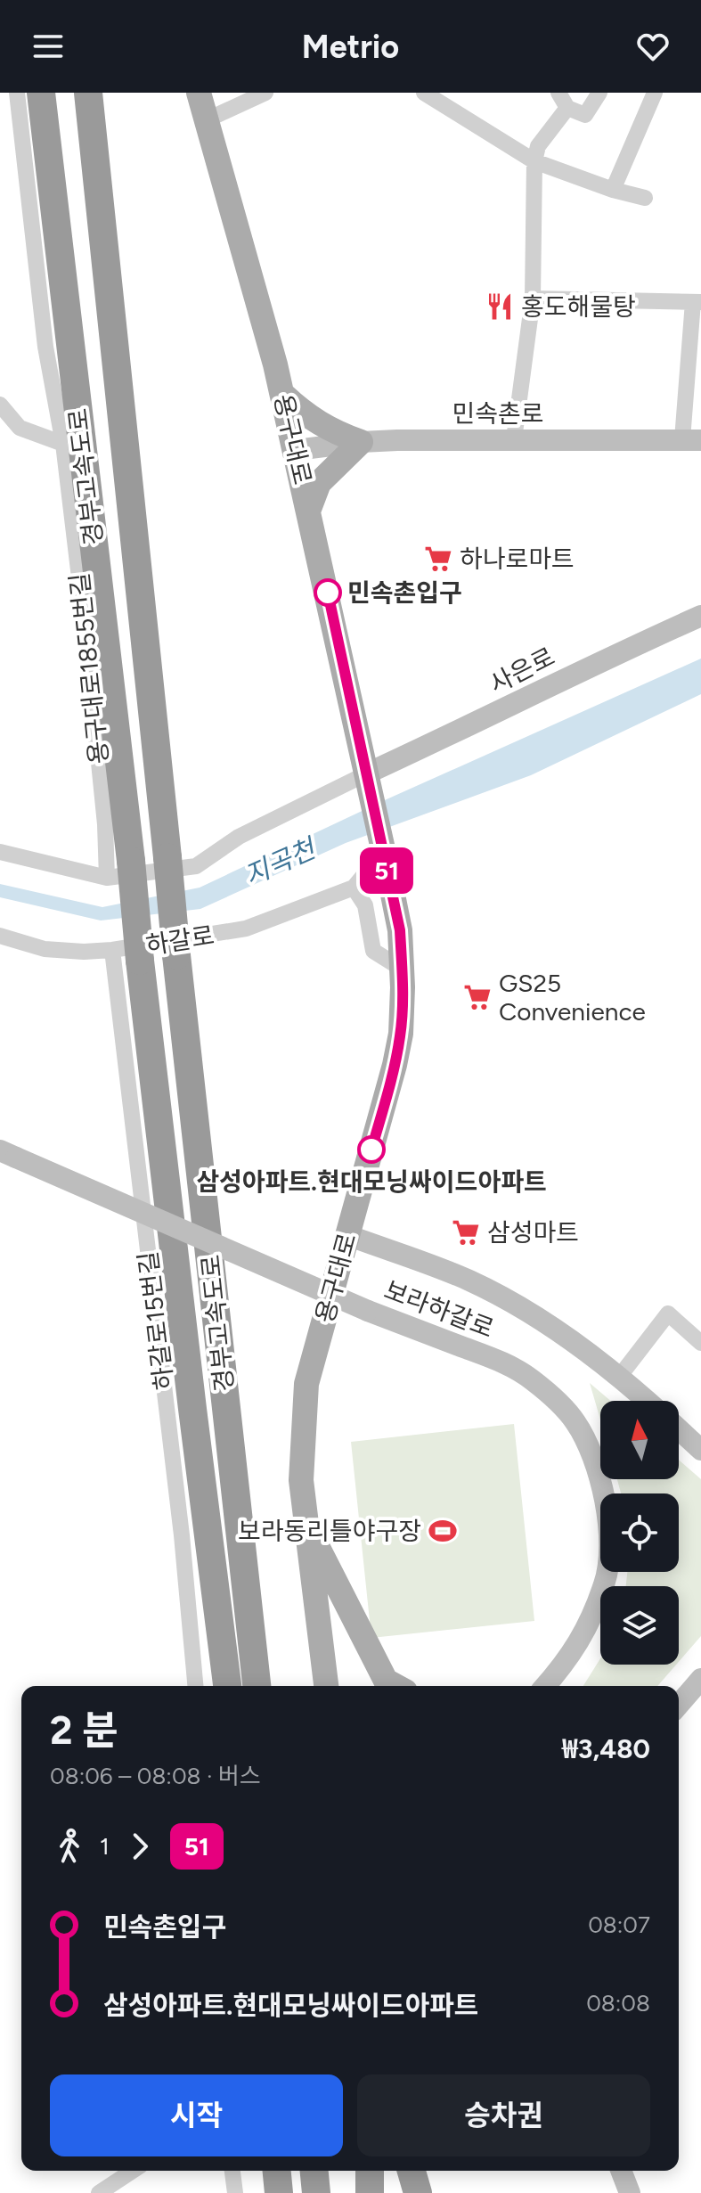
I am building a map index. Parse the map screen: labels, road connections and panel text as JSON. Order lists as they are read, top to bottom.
{
  "streets": {
    "highway": ["경부고속도로"],
    "main road": [
      "민속촌로",
      "용구대로",
      "사은로",
      "보라하갈로"
    ],
    "street": ["용구대로1855번길", "하갈로", "하갈로15번길"]
  },
  "crossings": [
    ["민속촌로", "용구대로"],
    ["용구대로", "사은로"],
    ["하갈로", "하갈로15번길"]
  ],
  "water": ["지곡천"],
  "places": {
    "restaurant": ["홍도해물탕"],
    "supermarket": ["하나로마트", "GS25 Convenience", "삼성마트"],
    "other": ["민속촌입구", "삼성아파트.현대모닝싸이드아파트"],
    "sports": ["보라동리틀야구장"]
  },
  "lines": ["bus line 51"],
  "north": "top",
  "page": {
    "header": "Metrio",
    "on_map": "51",
    "heading": ["2 분", "08:06 – 08:08 · 버스", "₩3,480"],
    "legs": ["1", "51"],
    "list": [
      {
        "name": "민속촌입구",
        "value": "08:07"
      },
      {
        "name": "삼성아파트.현대모닝싸이드아파트",
        "value": "08:08"
      }
    ],
    "buttons": ["시작", "승차권"]
  }
}
